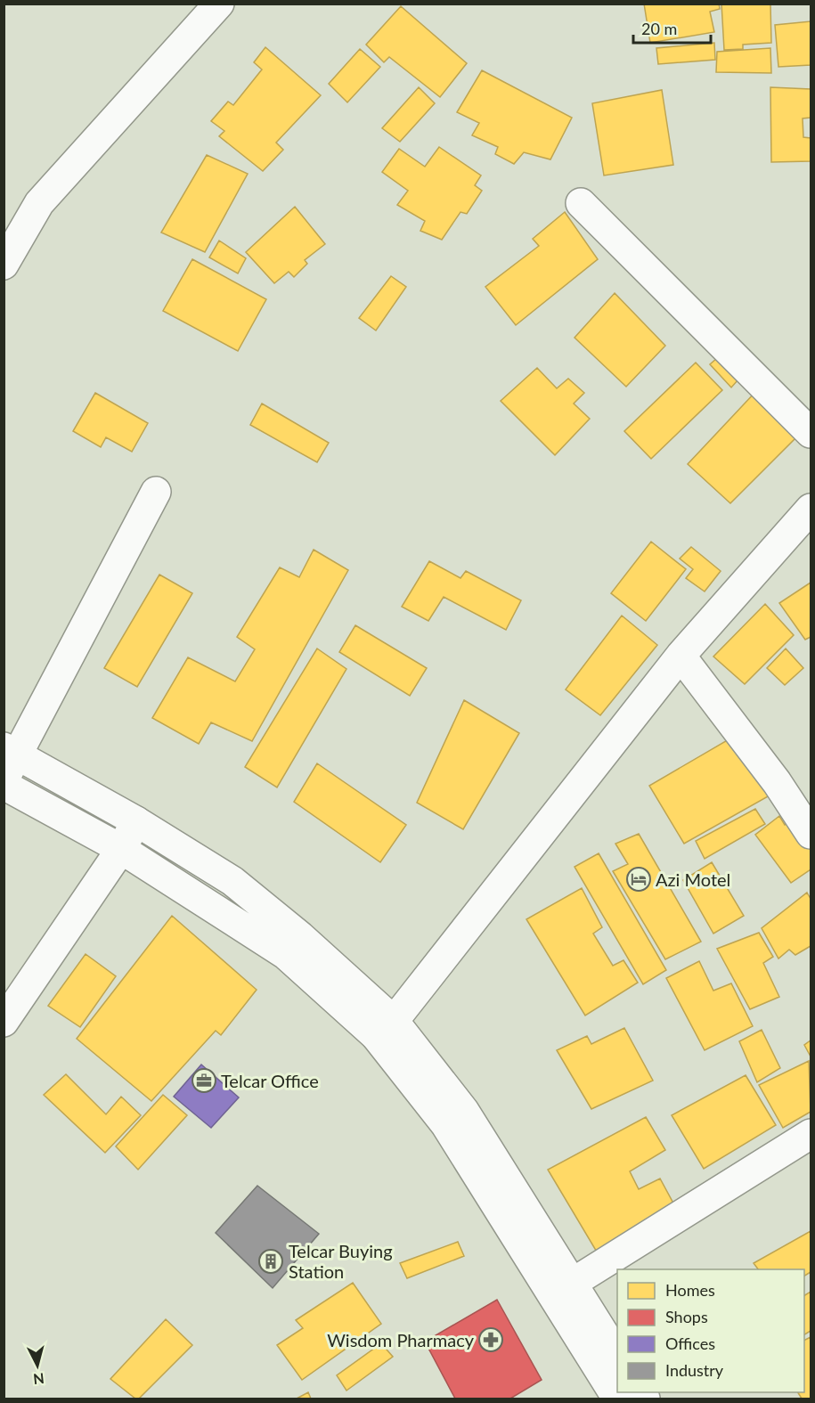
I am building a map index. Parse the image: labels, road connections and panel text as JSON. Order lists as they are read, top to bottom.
{
  "places": {
    "hotel": ["Azi Motel"],
    "office": ["Telcar Office"],
    "building": ["Telcar Buying Station"],
    "pharmacy": ["Wisdom Pharmacy"]
  },
  "legend": [
    "Homes",
    "Shops",
    "Offices",
    "Industry"
  ],
  "scale_bar": "20 m",
  "north": "bottom"
}
